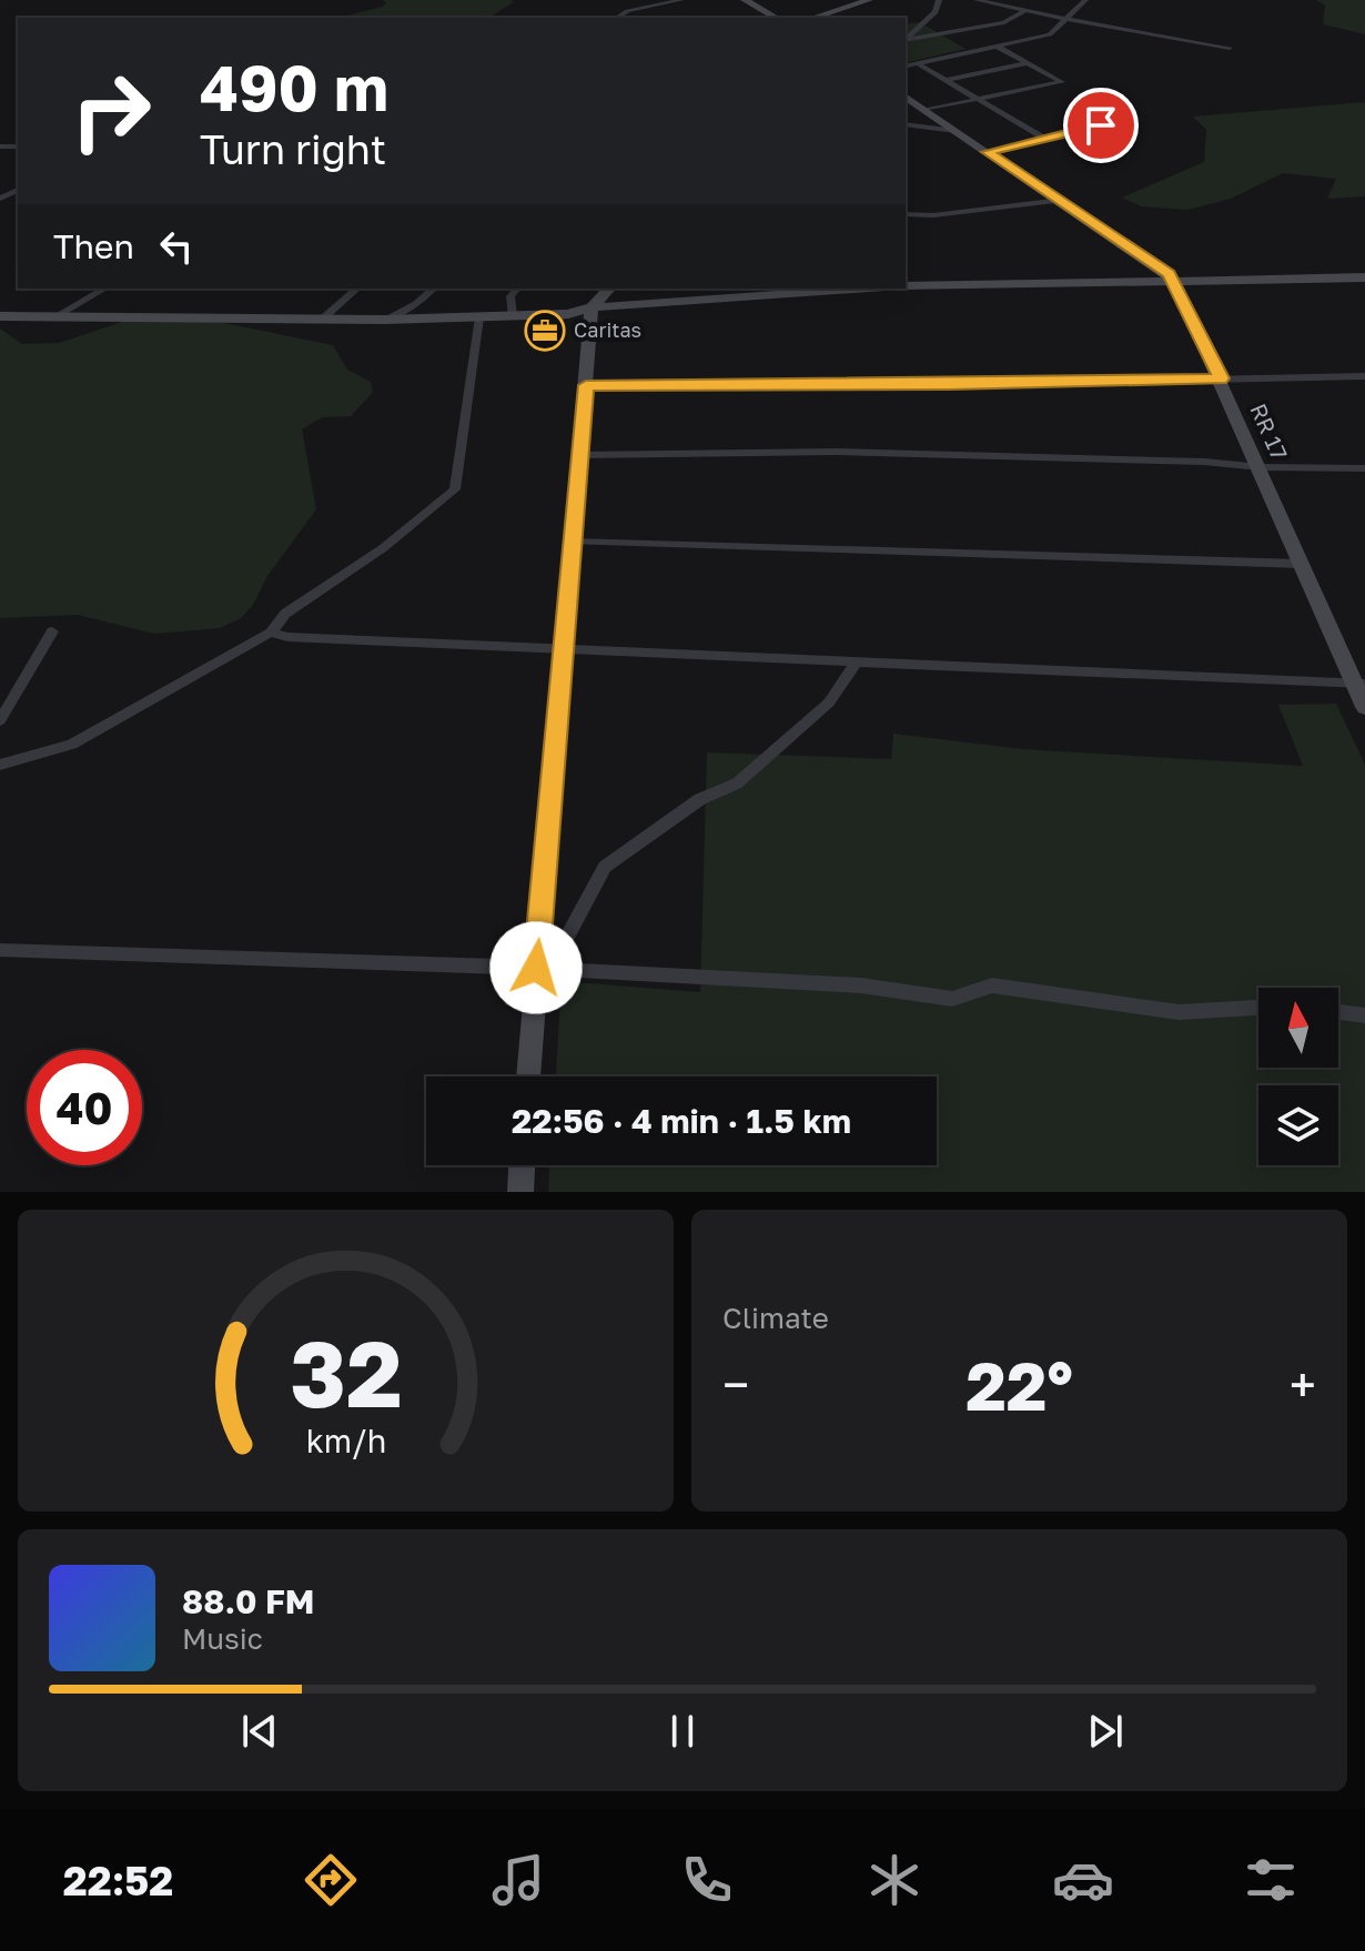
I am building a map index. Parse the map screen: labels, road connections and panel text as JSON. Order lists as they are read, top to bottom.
{
  "streets": {
    "street": ["RR 17"]
  },
  "places": {
    "office": ["Caritas"]
  },
  "north": "top",
  "page": {
    "turn": ["490 m", "Turn right"],
    "then": "Then",
    "limit": "40",
    "trip": "22:56 · 4 min · 1.5 km",
    "tile": "Climate",
    "heat": ["−", "22°", "+"],
    "song": ["88.0 FM", "Music"],
    "tabs": "22:52",
    "gauge": ["32", "km/h"]
  }
}
